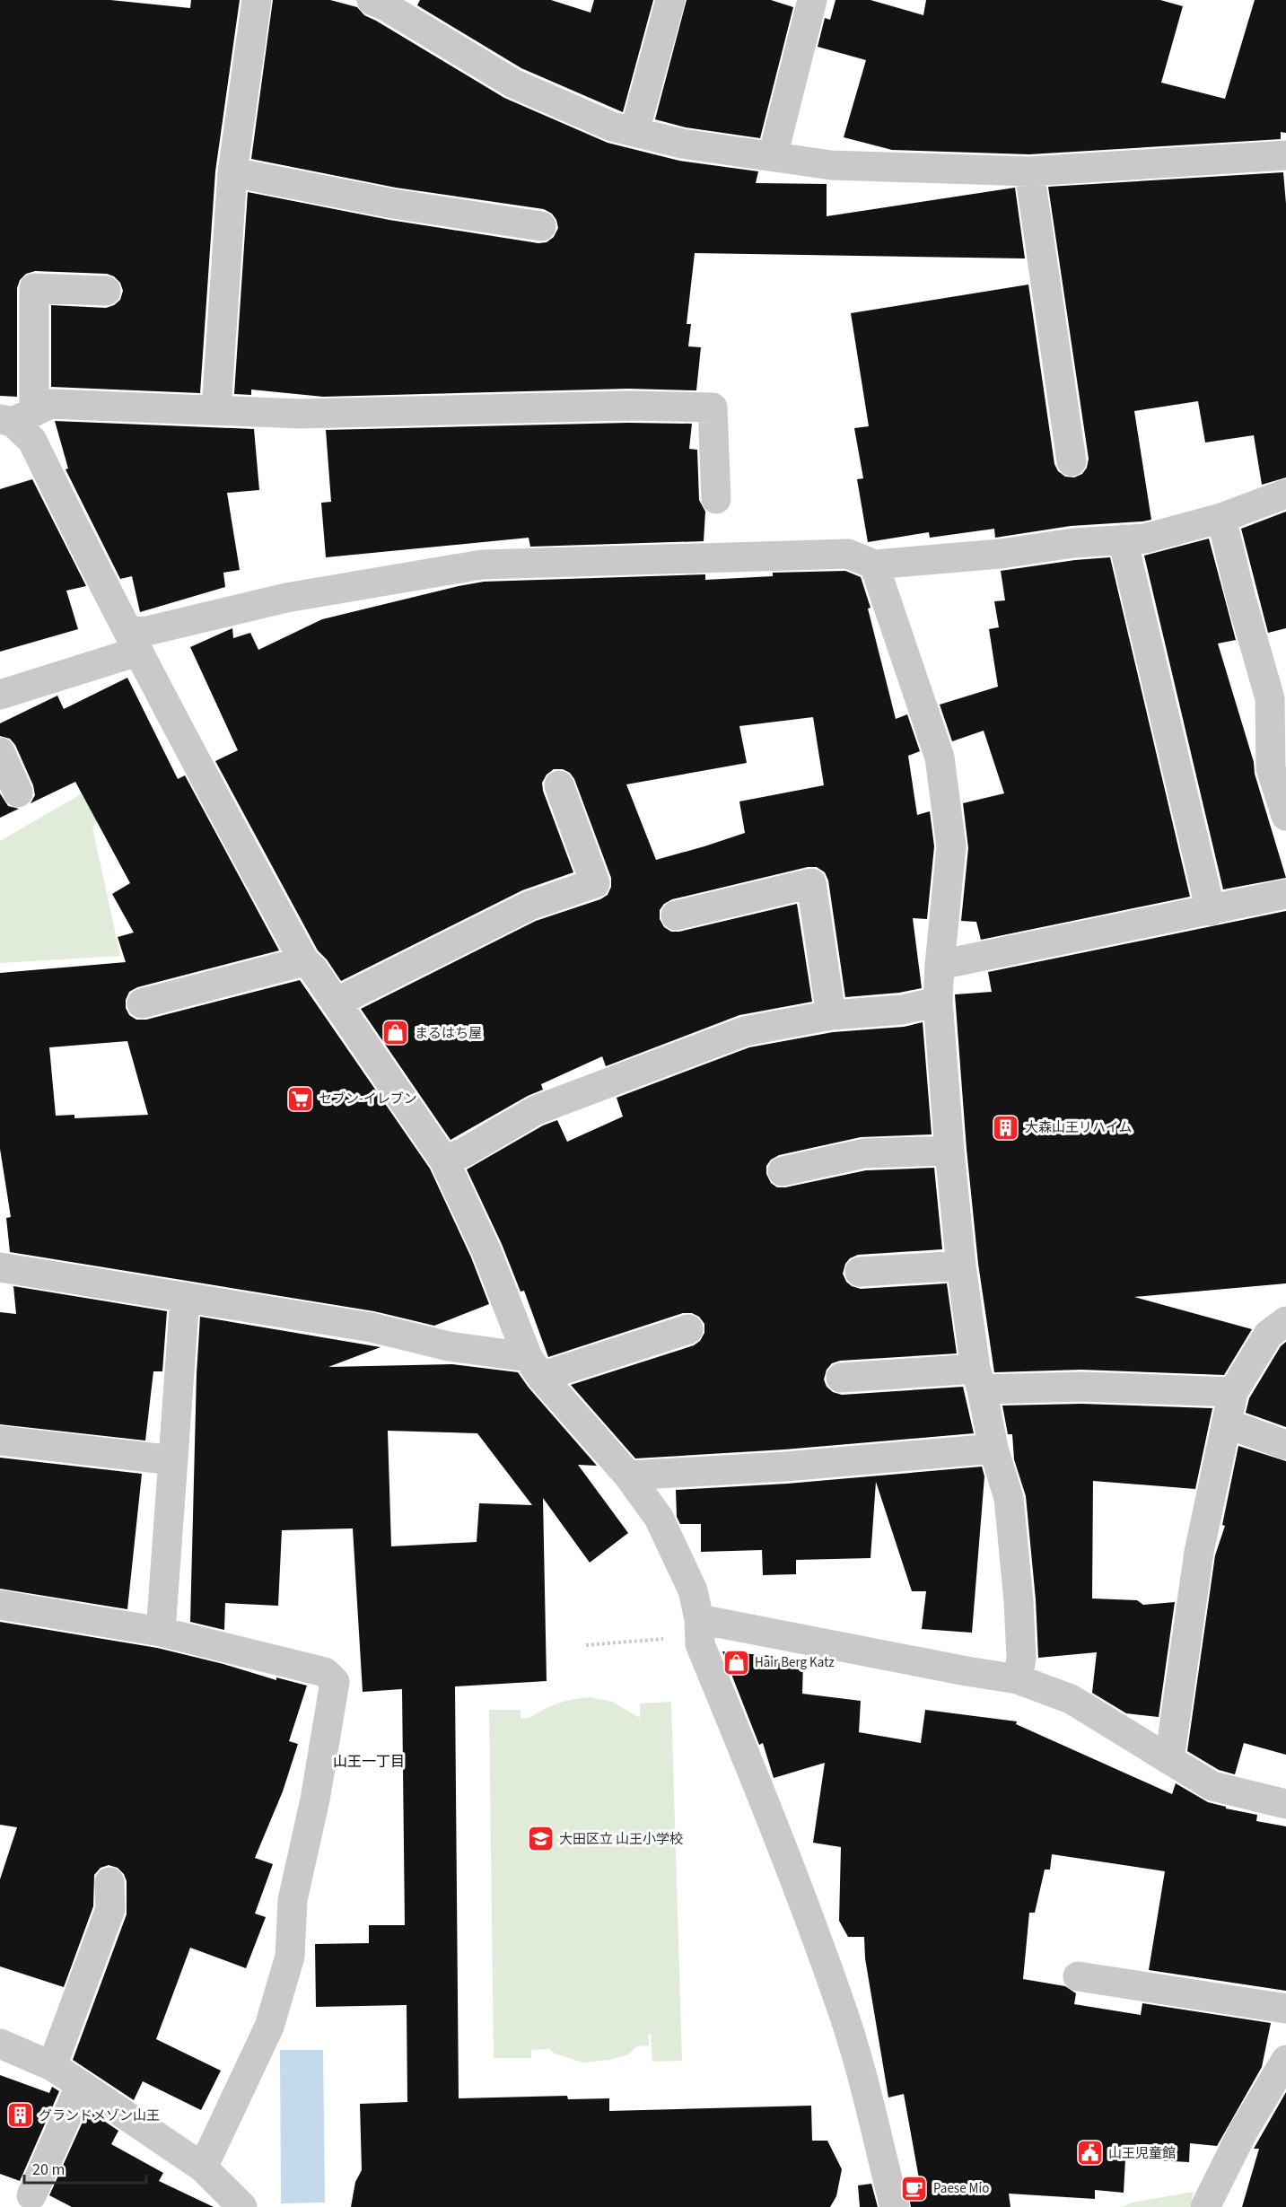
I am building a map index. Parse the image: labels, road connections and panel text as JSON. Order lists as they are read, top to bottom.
{
  "districts": ["山王一丁目"],
  "places": {
    "shop": ["まるはち屋", "Hair Berg Katz"],
    "supermarket": ["セブン-イレブン"],
    "building": ["大森山王リハイム", "グランドメゾン山王"],
    "school or university": ["大田区立 山王小学校"],
    "public building": ["山王児童館"],
    "cafe": ["Paese Mio"]
  },
  "scale_bar": "20 m"
}
